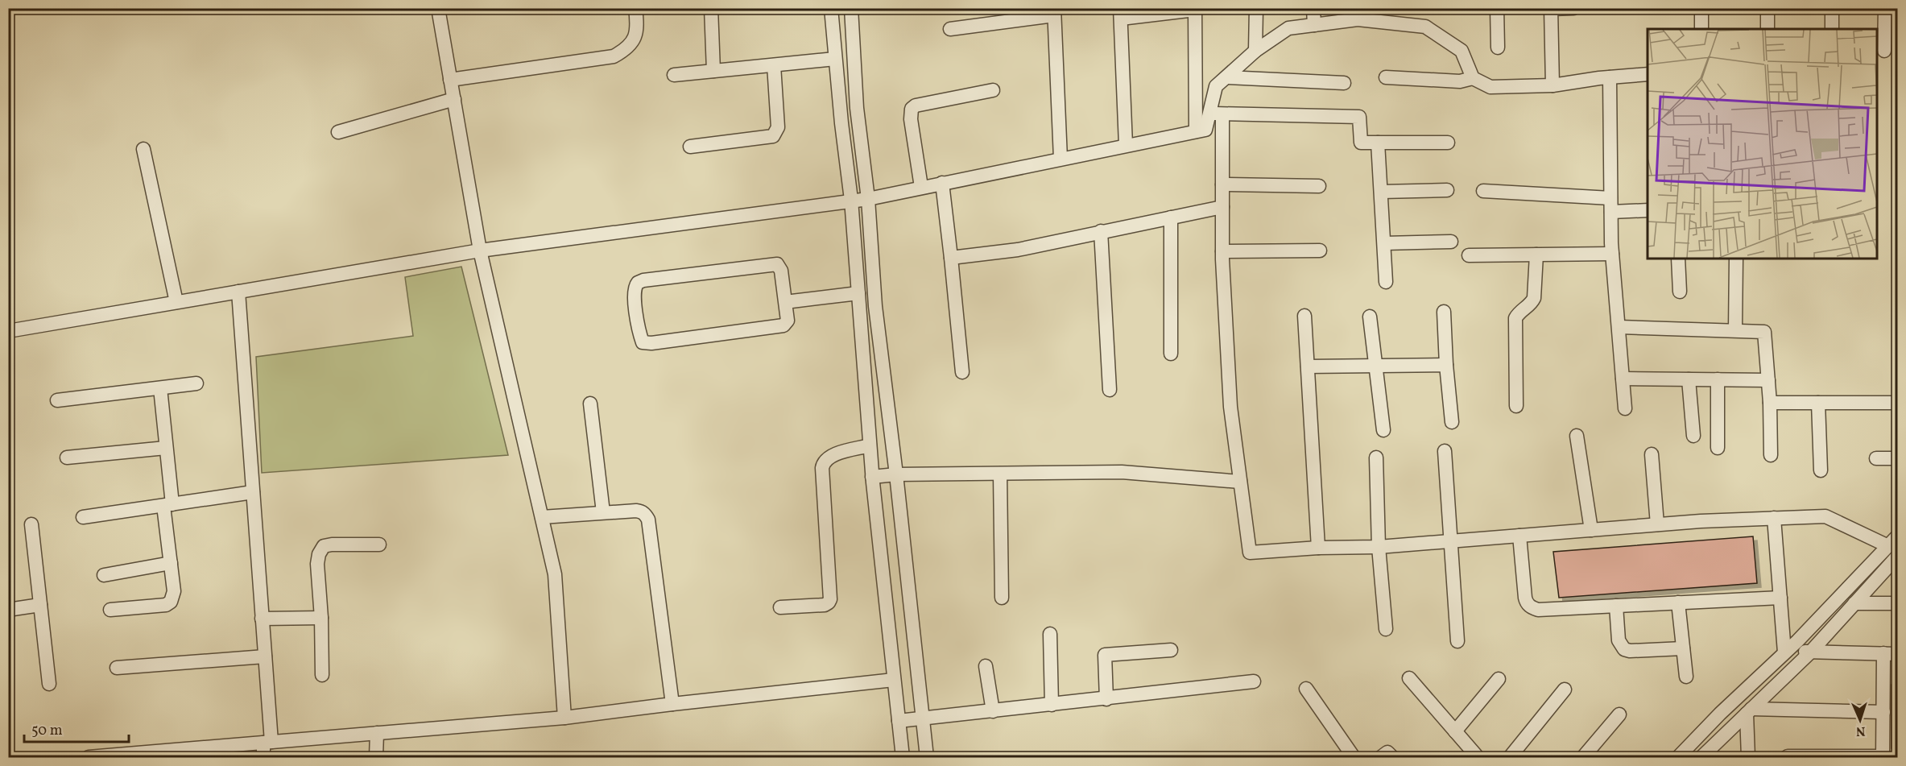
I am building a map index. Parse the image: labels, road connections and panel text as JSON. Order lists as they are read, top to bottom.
{
  "scale_bar": "50 m",
  "north": "bottom"
}
